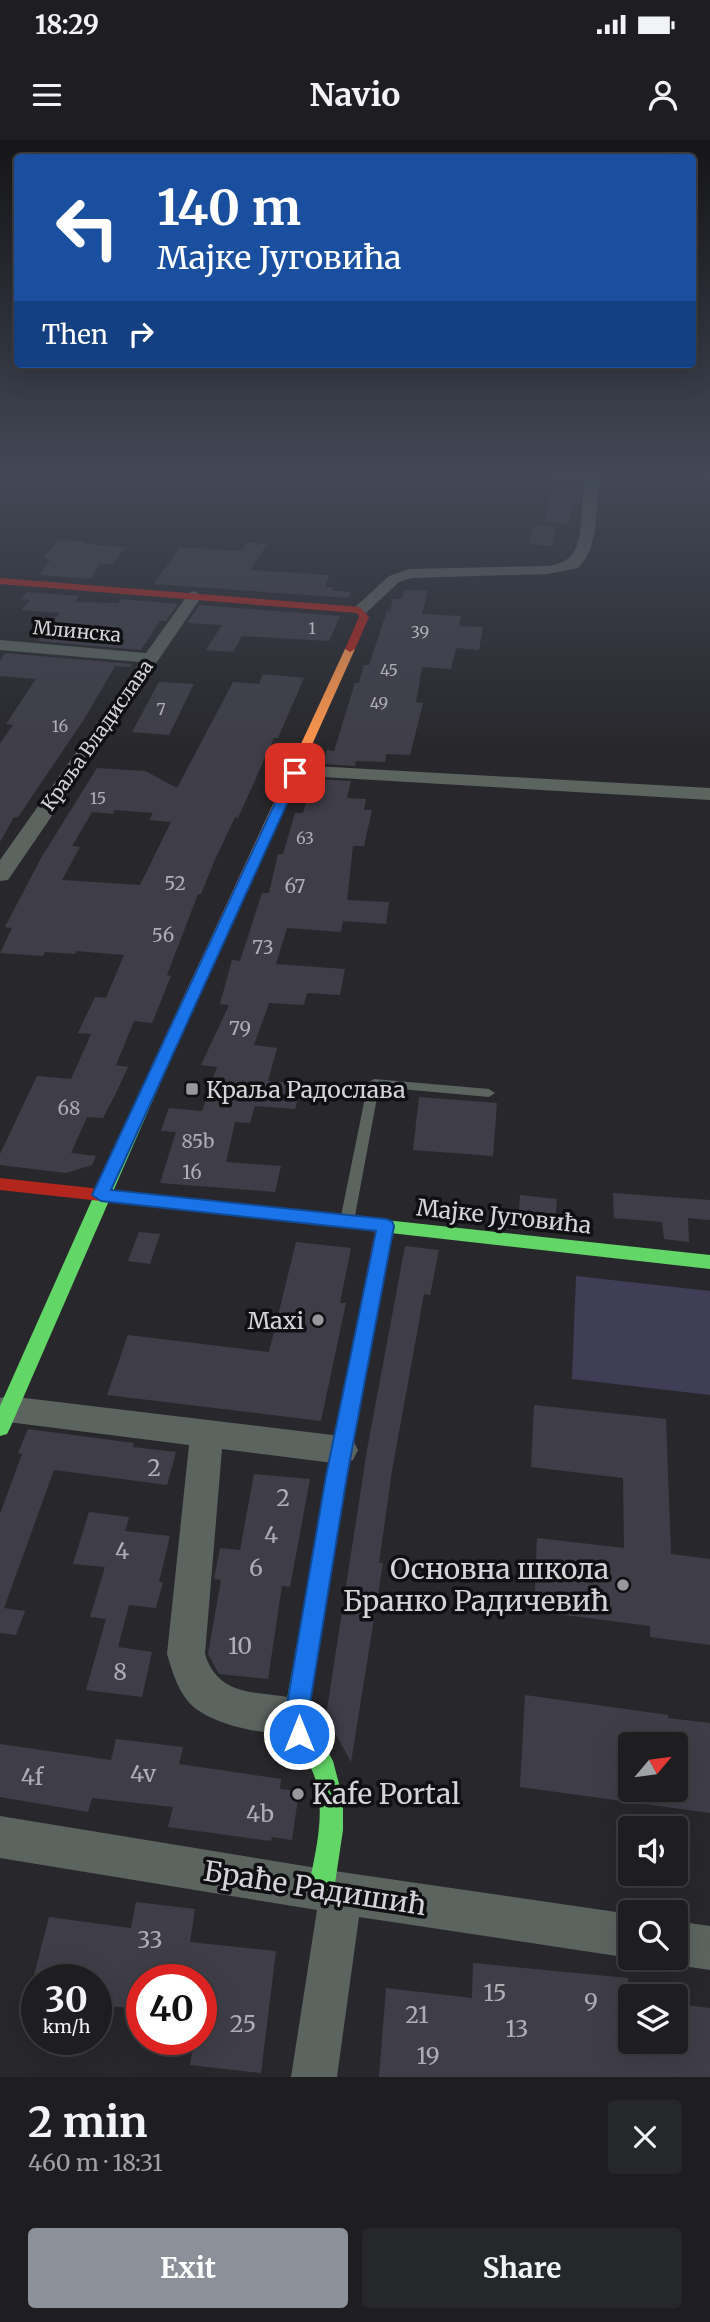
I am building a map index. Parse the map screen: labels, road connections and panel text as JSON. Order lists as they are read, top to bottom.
{
  "streets": {
    "street": [
      "Млинска",
      "Краља Владислава",
      "Мајке Југовића",
      "Браће Радишић"
    ]
  },
  "crossings": [
    ["Млинска", "Краља Владислава"]
  ],
  "places": {
    "transit": ["Краља Радослава"],
    "other": ["Maxi", "Основна школа Бранко Радичевић", "Kafe Portal"]
  },
  "house_numbers": [
    "1",
    "39",
    "45",
    "49",
    "7",
    "16",
    "15",
    "63",
    "52",
    "67",
    "56",
    "73",
    "79",
    "68",
    "85b",
    "16",
    "2",
    "2",
    "4",
    "4",
    "6",
    "10",
    "8",
    "4v",
    "4f",
    "4b",
    "33",
    "15",
    "9",
    "21",
    "25",
    "13",
    "19"
  ],
  "north": "top right",
  "page": {
    "status": "18:29",
    "header": "Navio",
    "turn": ["140 m", "Мајке Југовића"],
    "then": "Then",
    "speed": "30 km/h",
    "limit": "40",
    "heading": ["2 min", "460 m · 18:31"],
    "buttons": ["Exit", "Share"]
  }
}
